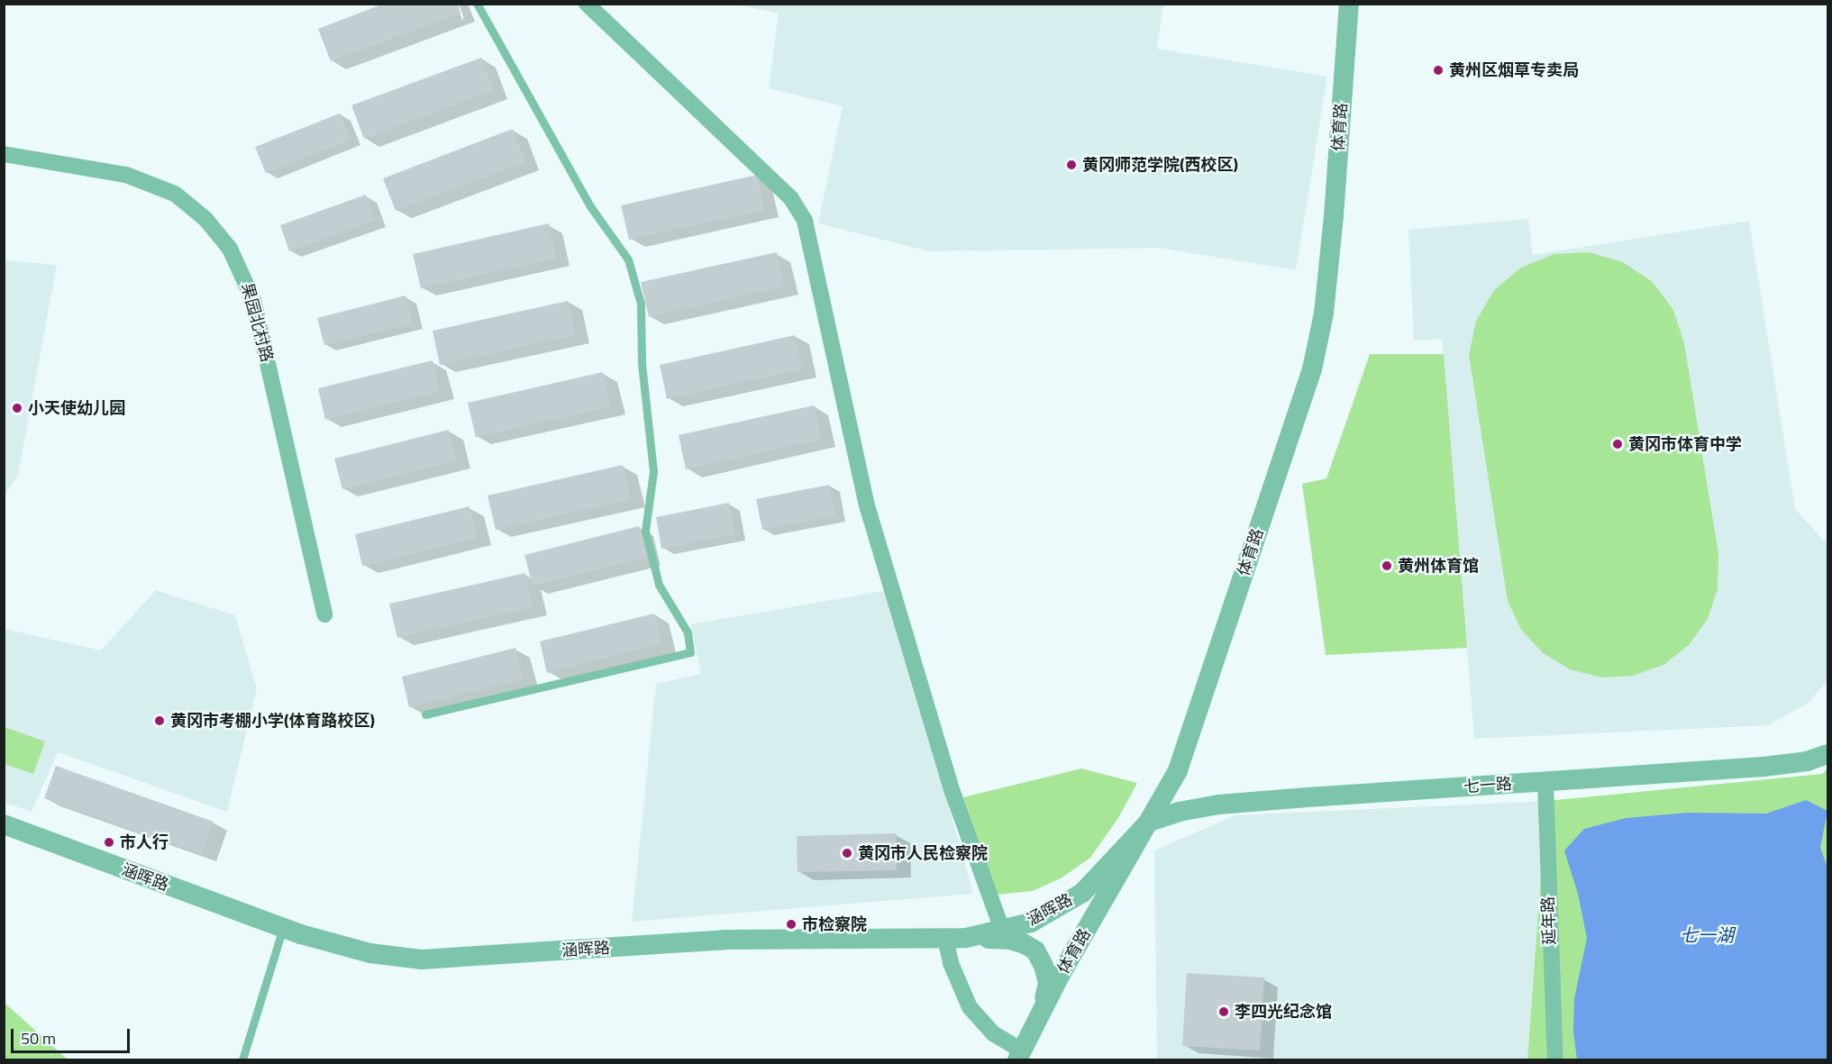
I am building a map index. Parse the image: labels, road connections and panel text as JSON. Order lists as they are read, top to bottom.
{
  "streets": {
    "street": [
      "体育路",
      "果园北村路",
      "七一路",
      "涵晖路",
      "延年路"
    ]
  },
  "crossings": [
    ["体育路", "七一路"],
    ["体育路", "涵晖路"],
    ["七一路", "涵晖路"],
    ["七一路", "延年路"]
  ],
  "water": ["七一湖"],
  "places": [
    "黄州区烟草专卖局",
    "黄冈师范学院(西校区)",
    "小天使幼儿园",
    "黄冈市体育中学",
    "黄州体育馆",
    "黄冈市考棚小学(体育路校区)",
    "市人行",
    "黄冈市人民检察院",
    "市检察院",
    "李四光纪念馆"
  ],
  "scale_bar": "50 m"
}
